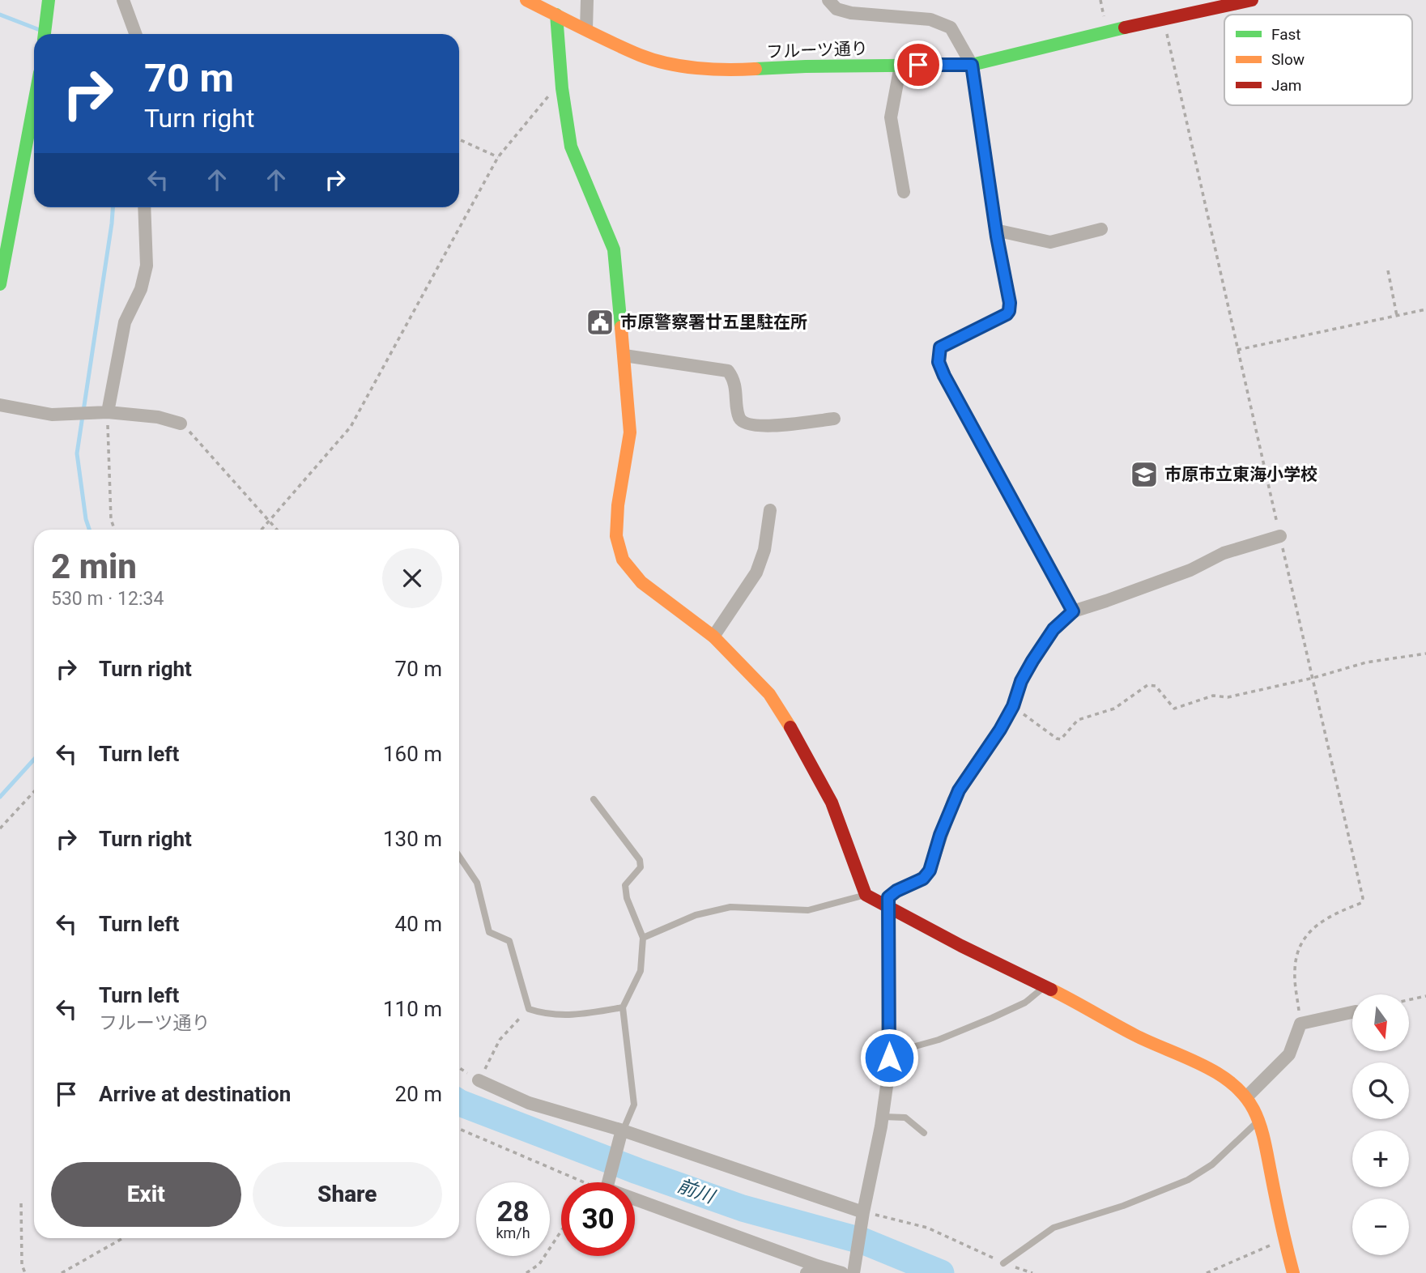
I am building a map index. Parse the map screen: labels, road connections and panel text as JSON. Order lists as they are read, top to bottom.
{
  "streets": {
    "street": ["フルーツ通り"]
  },
  "water": ["前川"],
  "places": {
    "public building": ["市原警察署廿五里駐在所"],
    "school or university": ["市原市立東海小学校"]
  },
  "legend": ["Fast", "Slow", "Jam"],
  "north": "bottom",
  "page": {
    "turn": ["70 m", "Turn right"],
    "heading": ["2 min", "530 m · 12:34"],
    "list": [
      {
        "name": "Turn right",
        "value": "70 m"
      },
      {
        "name": "Turn left",
        "value": "160 m"
      },
      {
        "name": "Turn right",
        "value": "130 m"
      },
      {
        "name": "Turn left",
        "value": "40 m"
      },
      {
        "name": "Turn left",
        "note": "フルーツ通り",
        "value": "110 m"
      },
      {
        "name": "Arrive at destination",
        "value": "20 m"
      }
    ],
    "map_buttons": ["+", "−"],
    "buttons": ["Exit", "Share"],
    "speed": "28 km/h",
    "limit": "30"
  }
}
